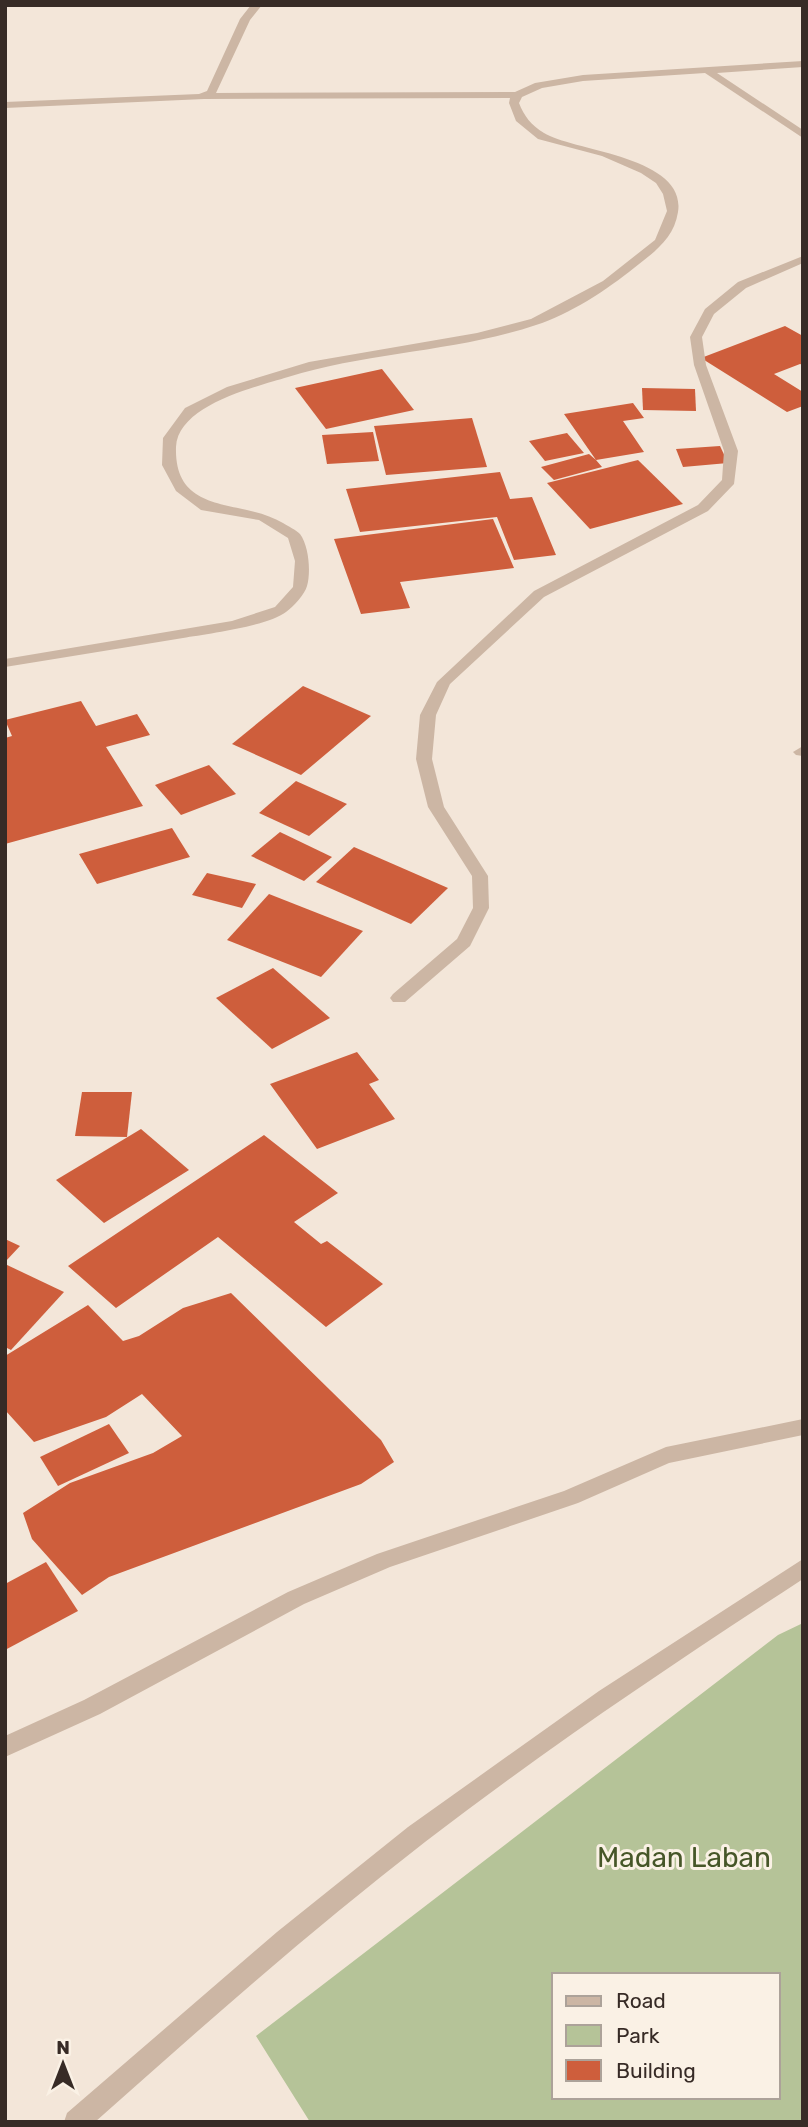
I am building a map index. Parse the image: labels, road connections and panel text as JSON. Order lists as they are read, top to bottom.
{
  "parks": ["Madan Laban"],
  "legend": ["Road", "Park", "Building"],
  "north": "top"
}
